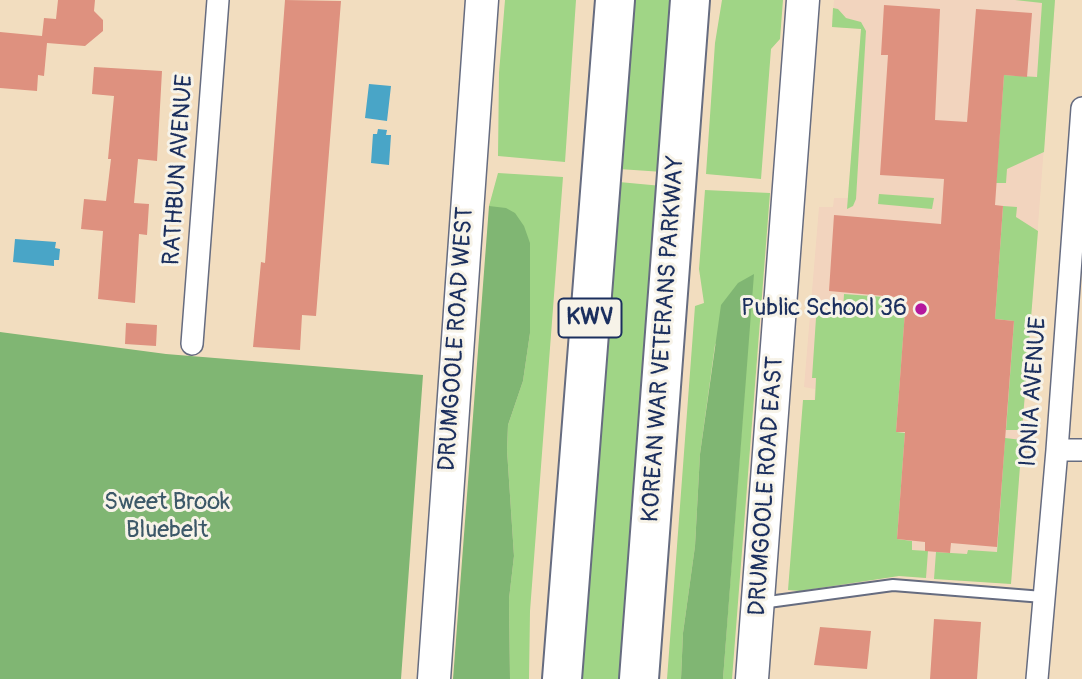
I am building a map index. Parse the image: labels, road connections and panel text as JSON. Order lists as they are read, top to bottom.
{
  "streets": {
    "highway": ["KWV", "KOREAN WAR VETERANS PARKWAY"],
    "main road": ["DRUMGOOLE ROAD WEST", "DRUMGOOLE ROAD EAST"],
    "street": ["RATHBUN AVENUE", "IONIA AVENUE"]
  },
  "parks": ["Sweet Brook Bluebelt"],
  "places": ["Public School 36"]
}
